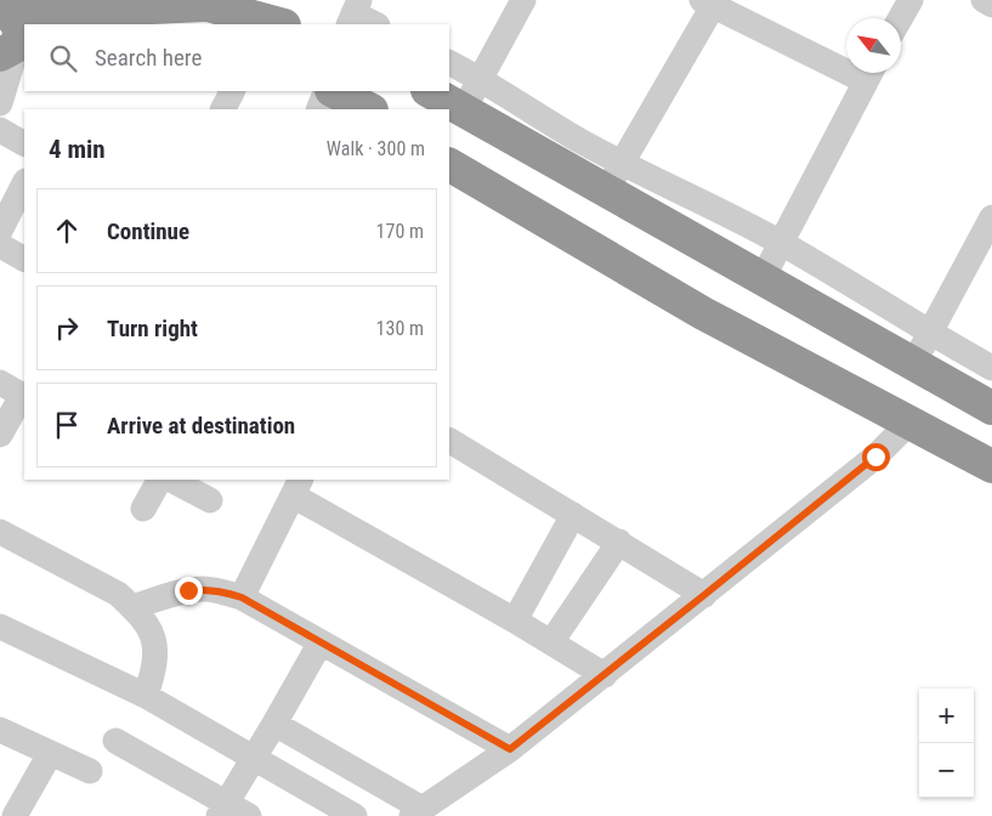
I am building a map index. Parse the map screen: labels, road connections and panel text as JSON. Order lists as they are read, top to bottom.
{
  "north": "top left",
  "page": {
    "search": "Search here",
    "heading": ["4 min", "Walk · 300 m"],
    "list": [
      ["Continue", "170 m"],
      ["Turn right", "130 m"],
      "Arrive at destination"
    ],
    "map_buttons": ["+", "−"]
  }
}
